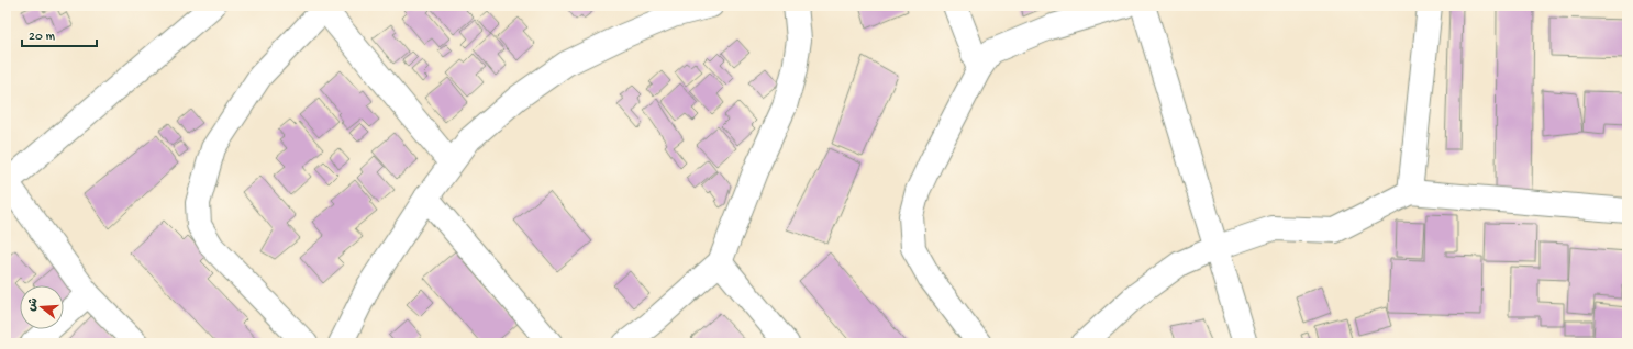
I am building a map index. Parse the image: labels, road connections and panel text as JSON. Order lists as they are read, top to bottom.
{
  "scale_bar": "20 m",
  "north": "left"
}
